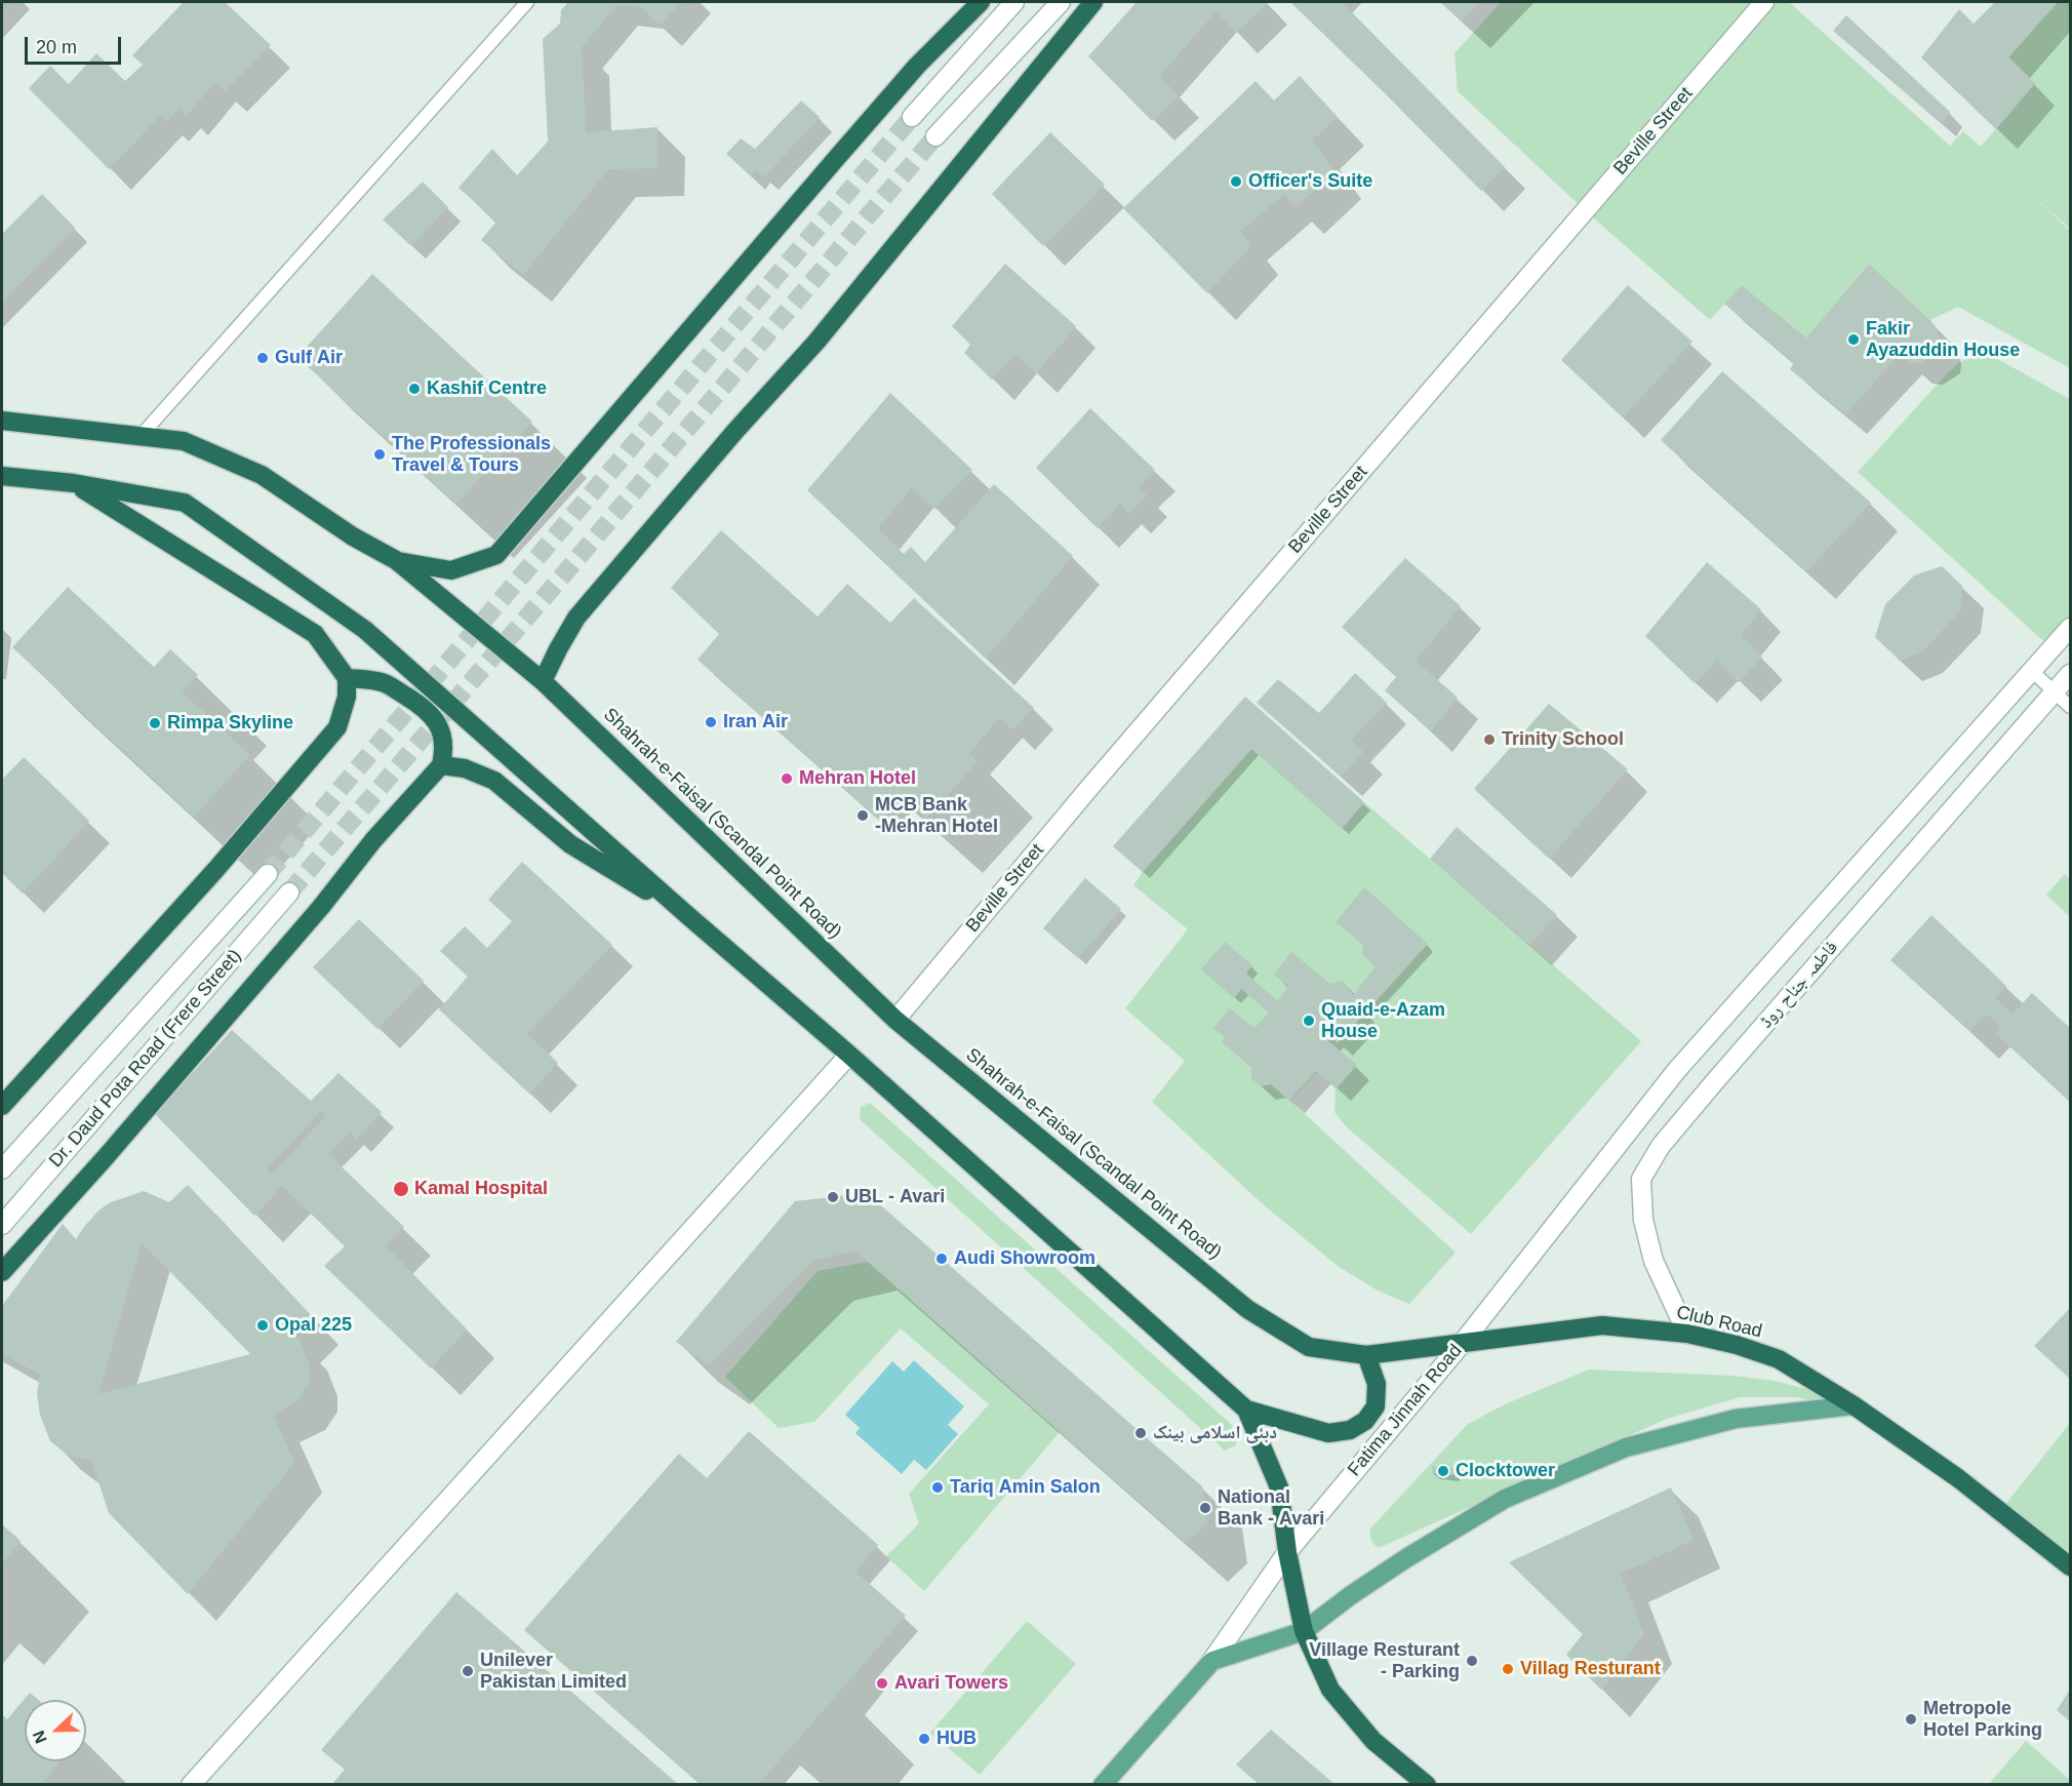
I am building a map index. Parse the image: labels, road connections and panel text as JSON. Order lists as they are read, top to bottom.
{
  "streets": {
    "highway": ["Shahrah-e-Faisal (Scandal Point Road)", "Club Road"],
    "main road": [
      "Beville Street",
      "فاطمہ جناح روڈ",
      "Dr. Daud Pota Road (Frere Street)",
      "Fatima Jinnah Road"
    ]
  },
  "crossings": [
    ["Beville Street", "Shahrah-e-Faisal (Scandal Point Road)"],
    ["Shahrah-e-Faisal (Scandal Point Road)", "Club Road"],
    ["فاطمہ جناح روڈ", "Club Road"],
    ["فاطمہ جناح روڈ", "Fatima Jinnah Road"],
    ["Club Road", "Fatima Jinnah Road"]
  ],
  "places": [
    "Officer's Suite",
    "Fakir Ayazuddin House",
    "Gulf Air",
    "Kashif Centre",
    "The Professionals Travel & Tours",
    "Iran Air",
    "Rimpa Skyline",
    "Trinity School",
    "Mehran Hotel",
    "MCB Bank -Mehran Hotel",
    "Quaid-e-Azam House",
    "Kamal Hospital",
    "UBL - Avari",
    "Audi Showroom",
    "Opal 225",
    "دبئی اسلامی بینک",
    "Clocktower",
    "Tariq Amin Salon",
    "National Bank - Avari",
    "Village Resturant - Parking",
    "Villag Resturant",
    "Unilever Pakistan Limited",
    "Avari Towers",
    "Metropole Hotel Parking",
    "HUB"
  ],
  "scale_bar": "20 m",
  "north": "left"
}
